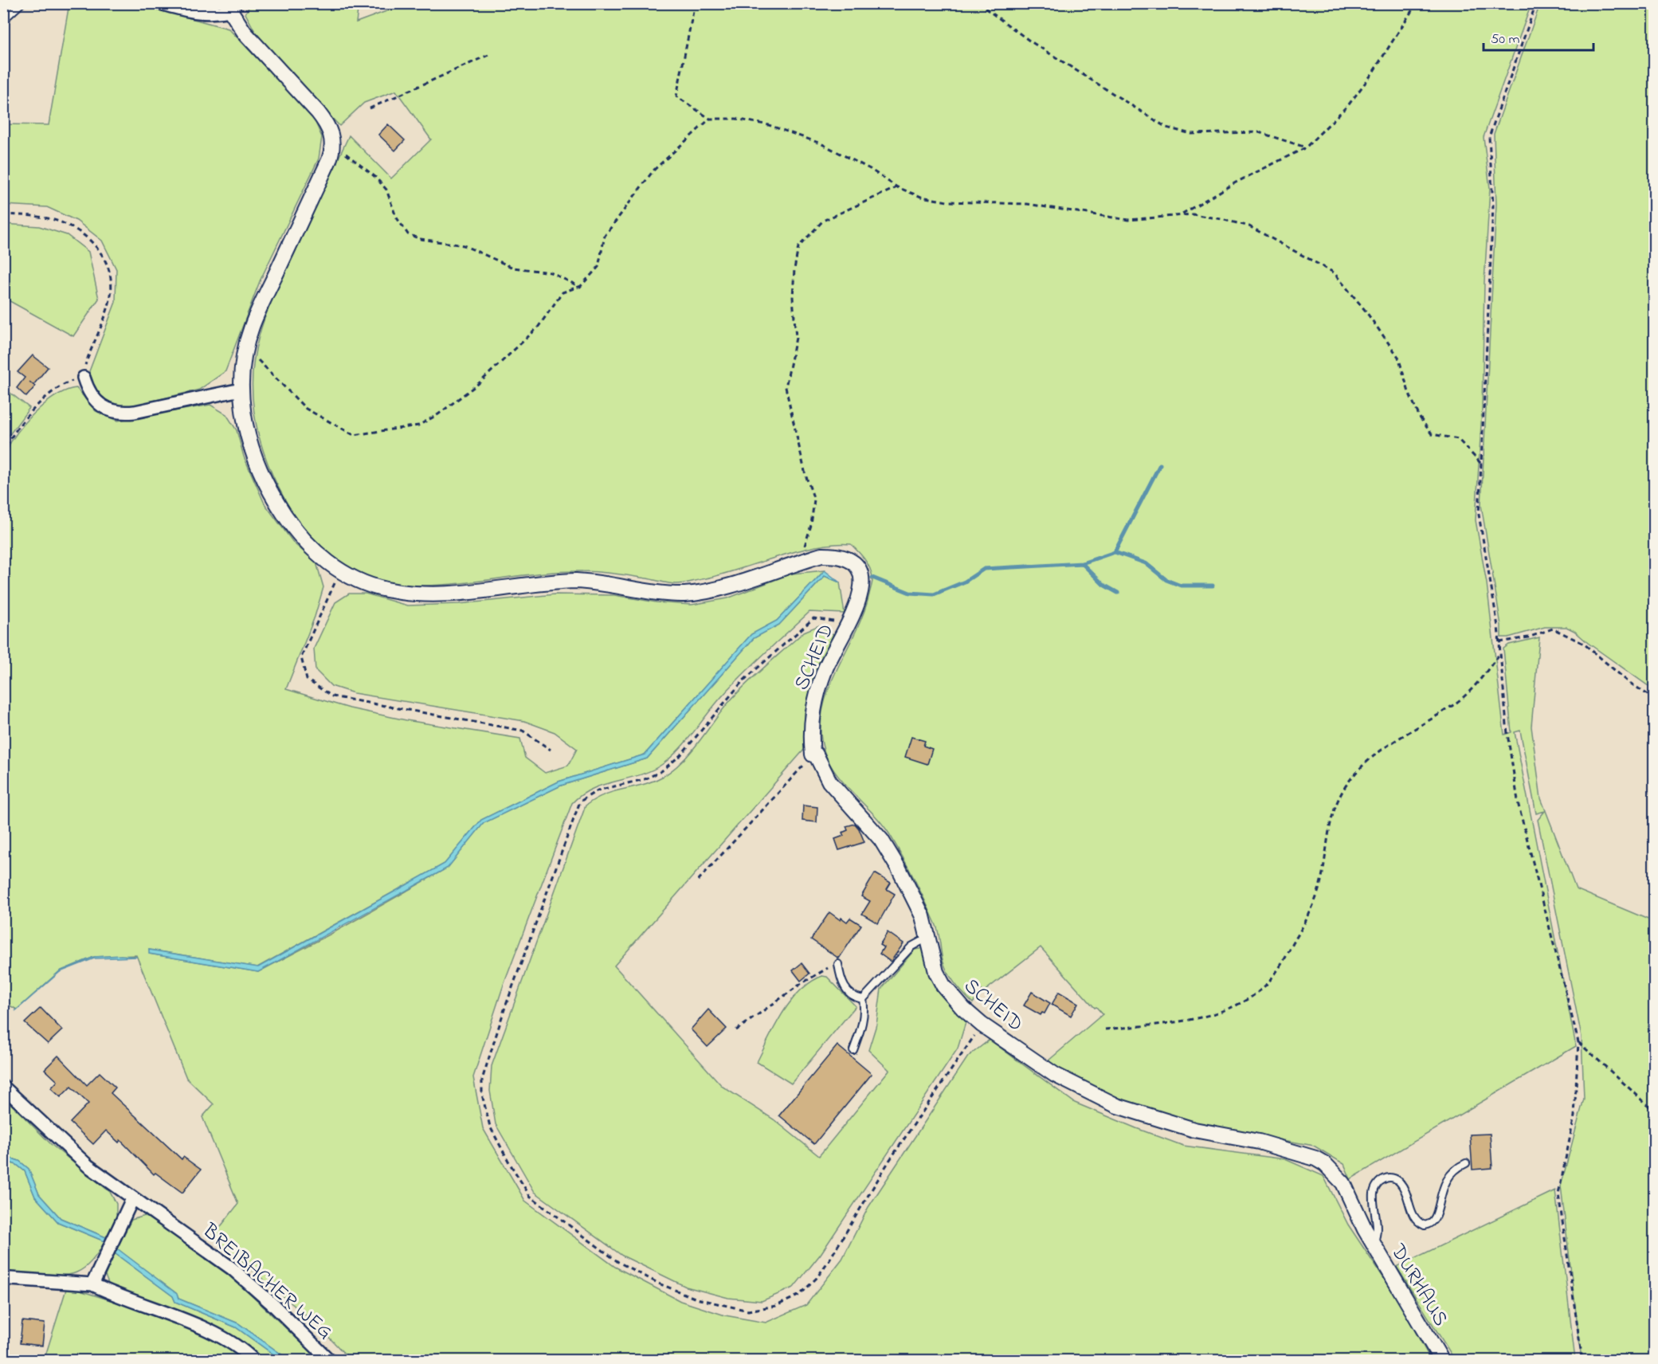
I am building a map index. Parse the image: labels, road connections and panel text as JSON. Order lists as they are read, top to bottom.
{
  "streets": {
    "street": ["SCHEID", "BREIBACHER WEG", "DURHAUS"]
  },
  "crossings": [
    ["SCHEID", "DURHAUS"]
  ],
  "scale_bar": "50 m"
}
